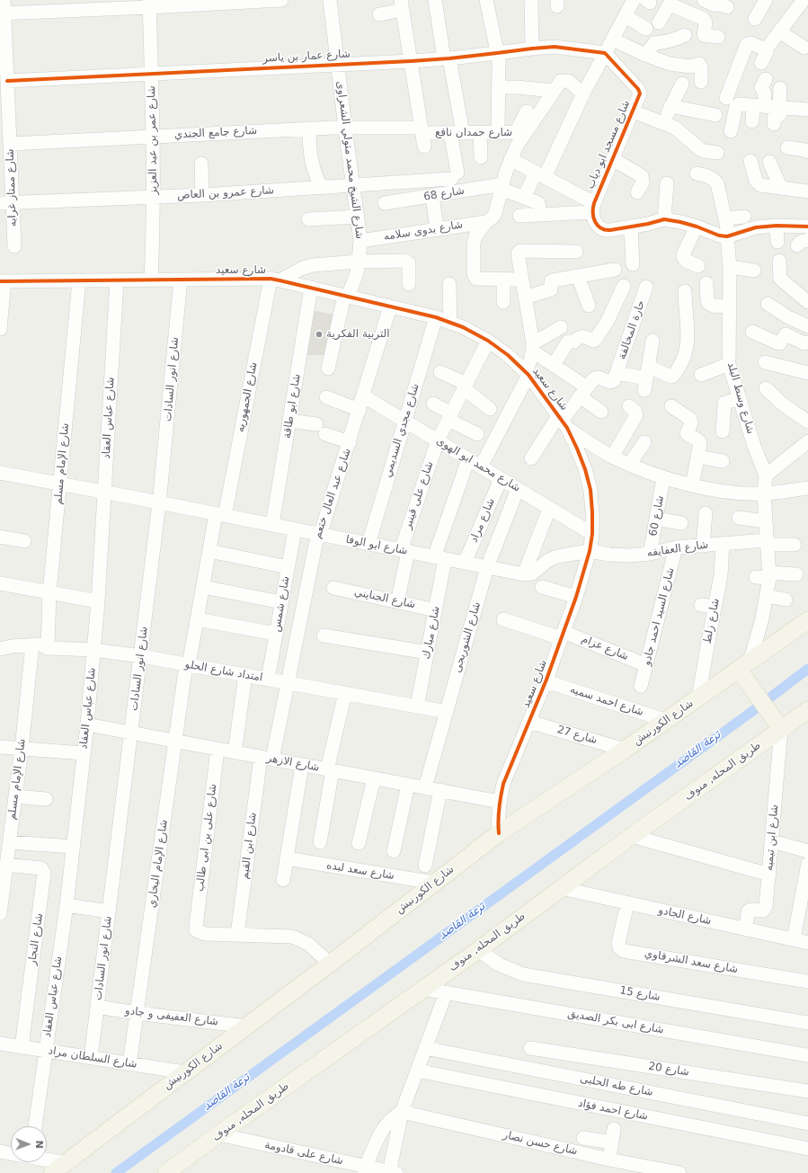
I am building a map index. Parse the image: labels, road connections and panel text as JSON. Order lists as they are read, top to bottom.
{
  "streets": {
    "main road": ["شارع الكورنيش", "طريق المحله, منوف"],
    "street": [
      "شارع عمار بن ياسر",
      "شارع جامع الجندي",
      "شارع حمدان نافع",
      "شارع عمر بن عبد العزيز",
      "شارع مسجد ابو دياب",
      "شارع الشيخ محمد متولي الشعراوى",
      "شارع ممتاز غرابه",
      "شارع عمرو بن العاص",
      "شارع 68",
      "شارع بدوى سلامه",
      "شارع سعيد",
      "حارة المخالفة",
      "شارع انور السادات",
      "شارع الجمهوريه",
      "شارع وسط البلد",
      "شارع ابو طاقة",
      "شارع عباس العقاد",
      "شارع مجدي السديمي",
      "شارع الإمام مسلم",
      "شارع محمد ابو الهوى",
      "شارع عبد العال ختعم",
      "شارع على قينبر",
      "شارع 60",
      "شارع مراد",
      "شارع ابو الوفا",
      "شارع العفايفه",
      "شارع الجنايني",
      "شارع شمس",
      "شارع السيد احمد جادو",
      "شارع زلط",
      "شارع مبارك",
      "شارع الشوربجى",
      "شارع عزام",
      "امتداد شارع الحلو",
      "شارع احمد سميه",
      "شارع 27",
      "شارع الازهر",
      "شارع على بن ابى طالب",
      "شارع ابن تيميه",
      "شارع ابن القيم",
      "شارع الإمام البخاري",
      "شارع سعد لبده",
      "شارع الجادو",
      "شارع النجار",
      "شارع سعد الشرقاوي",
      "شارع 15",
      "شارع العفيفى و جادو",
      "شارع ابى بكر الصديق",
      "شارع السلطان مراد",
      "شارع 20",
      "شارع طه الحلبى",
      "شارع احمد فؤاد",
      "شارع حسن نصار",
      "شارع على قادومة"
    ]
  },
  "crossings": [
    ["شارع عمار بن ياسر", "شارع عمر بن عبد العزيز"],
    ["شارع عمار بن ياسر", "شارع مسجد ابو دياب"],
    ["شارع عمار بن ياسر", "شارع الشيخ محمد متولي الشعراوى"],
    ["شارع عمار بن ياسر", "شارع ممتاز غرابه"],
    ["شارع جامع الجندي", "شارع حمدان نافع"],
    ["شارع جامع الجندي", "شارع عمر بن عبد العزيز"],
    ["شارع جامع الجندي", "شارع الشيخ محمد متولي الشعراوى"],
    ["شارع جامع الجندي", "شارع ممتاز غرابه"],
    ["شارع حمدان نافع", "شارع عمرو بن العاص"],
    ["شارع عمر بن عبد العزيز", "شارع عمرو بن العاص"],
    ["شارع عمر بن عبد العزيز", "شارع سعيد"],
    ["شارع الشيخ محمد متولي الشعراوى", "شارع عمرو بن العاص"],
    ["شارع الشيخ محمد متولي الشعراوى", "شارع بدوى سلامه"],
    ["شارع الشيخ محمد متولي الشعراوى", "شارع سعيد"],
    ["شارع ممتاز غرابه", "شارع عمرو بن العاص"],
    ["شارع سعيد", "حارة المخالفة"],
    ["شارع سعيد", "شارع انور السادات"],
    ["شارع سعيد", "شارع الجمهوريه"],
    ["شارع سعيد", "شارع ابو طاقة"],
    ["شارع سعيد", "شارع عباس العقاد"],
    ["شارع سعيد", "شارع مجدي السديمي"],
    ["شارع سعيد", "شارع الإمام مسلم"],
    ["شارع سعيد", "شارع محمد ابو الهوى"],
    ["شارع سعيد", "شارع عبد العال ختعم"],
    ["شارع سعيد", "شارع على قينبر"],
    ["شارع سعيد", "شارع العفايفه"],
    ["شارع سعيد", "شارع عزام"],
    ["شارع سعيد", "شارع احمد سميه"],
    ["شارع سعيد", "شارع الكورنيش"],
    ["شارع سعيد", "شارع 27"],
    ["شارع سعيد", "شارع الازهر"],
    ["شارع انور السادات", "شارع ابو الوفا"],
    ["شارع انور السادات", "امتداد شارع الحلو"],
    ["شارع انور السادات", "شارع الازهر"],
    ["شارع انور السادات", "شارع العفيفى و جادو"],
    ["شارع انور السادات", "شارع السلطان مراد"],
    ["شارع الجمهوريه", "شارع ابو الوفا"],
    ["شارع الجمهوريه", "امتداد شارع الحلو"],
    ["شارع الجمهوريه", "شارع الإمام البخاري"],
    ["شارع وسط البلد", "شارع العفايفه"],
    ["شارع وسط البلد", "شارع الكورنيش"],
    ["شارع ابو طاقة", "شارع ابو الوفا"],
    ["شارع عباس العقاد", "شارع ابو الوفا"],
    ["شارع عباس العقاد", "امتداد شارع الحلو"],
    ["شارع عباس العقاد", "شارع الازهر"],
    ["شارع عباس العقاد", "شارع السلطان مراد"],
    ["شارع مجدي السديمي", "شارع محمد ابو الهوى"],
    ["شارع مجدي السديمي", "شارع ابو الوفا"],
    ["شارع الإمام مسلم", "شارع ابو الوفا"],
    ["شارع الإمام مسلم", "امتداد شارع الحلو"],
    ["شارع الإمام مسلم", "شارع النجار"],
    ["شارع محمد ابو الهوى", "شارع عبد العال ختعم"],
    ["شارع محمد ابو الهوى", "شارع على قينبر"],
    ["شارع محمد ابو الهوى", "شارع مراد"],
    ["شارع محمد ابو الهوى", "شارع مبارك"],
    ["شارع محمد ابو الهوى", "شارع الشوربجى"],
    ["شارع عبد العال ختعم", "شارع ابو الوفا"],
    ["شارع عبد العال ختعم", "امتداد شارع الحلو"],
    ["شارع عبد العال ختعم", "شارع الازهر"],
    ["شارع عبد العال ختعم", "شارع ابن القيم"],
    ["شارع على قينبر", "شارع ابو الوفا"],
    ["شارع على قينبر", "شارع الجنايني"],
    ["شارع 60", "شارع العفايفه"],
    ["شارع مراد", "شارع ابو الوفا"],
    ["شارع ابو الوفا", "شارع شمس"],
    ["شارع ابو الوفا", "شارع مبارك"],
    ["شارع ابو الوفا", "شارع الشوربجى"],
    ["شارع العفايفه", "شارع السيد احمد جادو"],
    ["شارع العفايفه", "شارع زلط"],
    ["شارع الجنايني", "شارع مبارك"],
    ["شارع شمس", "امتداد شارع الحلو"],
    ["شارع السيد احمد جادو", "شارع عزام"],
    ["شارع زلط", "شارع الكورنيش"],
    ["شارع مبارك", "امتداد شارع الحلو"],
    ["شارع الشوربجى", "امتداد شارع الحلو"],
    ["شارع الشوربجى", "شارع الازهر"],
    ["امتداد شارع الحلو", "شارع الإمام البخاري"],
    ["شارع احمد سميه", "شارع الكورنيش"],
    ["شارع الكورنيش", "شارع 27"],
    ["شارع الكورنيش", "شارع سعد لبده"],
    ["شارع الكورنيش", "شارع العفيفى و جادو"],
    ["شارع الكورنيش", "شارع السلطان مراد"],
    ["شارع الازهر", "شارع على بن ابى طالب"],
    ["شارع الازهر", "شارع ابن القيم"],
    ["شارع الازهر", "شارع الإمام البخاري"],
    ["طريق المحله, منوف", "شارع ابن تيميه"],
    ["طريق المحله, منوف", "شارع الجادو"],
    ["طريق المحله, منوف", "شارع 15"],
    ["طريق المحله, منوف", "شارع ابى بكر الصديق"],
    ["طريق المحله, منوف", "شارع على قادومة"],
    ["شارع على بن ابى طالب", "شارع ابن القيم"],
    ["شارع ابن تيميه", "شارع الجادو"],
    ["شارع الإمام البخاري", "شارع العفيفى و جادو"],
    ["شارع الإمام البخاري", "شارع السلطان مراد"],
    ["شارع الجادو", "شارع سعد الشرقاوي"],
    ["شارع النجار", "شارع السلطان مراد"]
  ],
  "water": ["ترعة القاصد"],
  "places": ["التربية الفكرية"],
  "north": "right"
}
